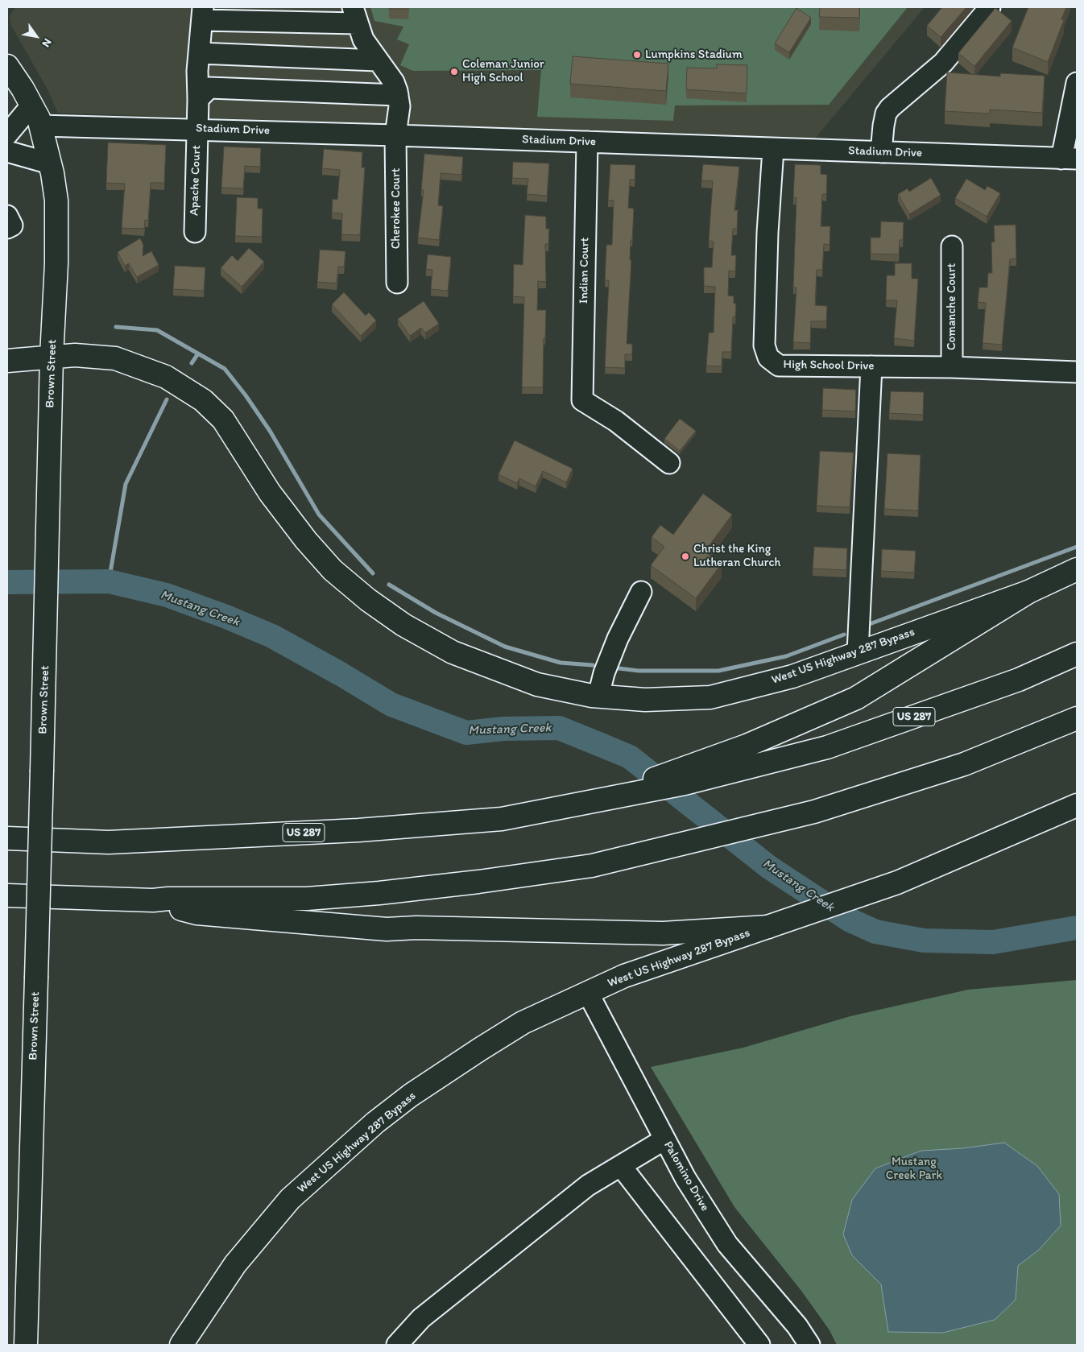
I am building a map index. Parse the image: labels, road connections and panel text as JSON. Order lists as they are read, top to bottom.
{
  "streets": {
    "main road": ["Brown Street", "West US Highway 287 Bypass", "US 287"],
    "street": [
      "Stadium Drive",
      "Apache Court",
      "Cherokee Court",
      "Indian Court",
      "Comanche Court",
      "High School Drive",
      "Palomino Drive"
    ]
  },
  "crossings": [
    ["Stadium Drive", "Apache Court"],
    ["Stadium Drive", "Cherokee Court"],
    ["Stadium Drive", "Indian Court"],
    ["Stadium Drive", "High School Drive"],
    ["Stadium Drive", "Brown Street"],
    ["Comanche Court", "High School Drive"],
    ["Brown Street", "West US Highway 287 Bypass"],
    ["West US Highway 287 Bypass", "Palomino Drive"]
  ],
  "water": ["Mustang Creek"],
  "parks": ["Mustang Creek Park"],
  "places": ["Lumpkins Stadium", "Coleman Junior High School", "Christ the King Lutheran Church"],
  "north": "bottom right"
}
